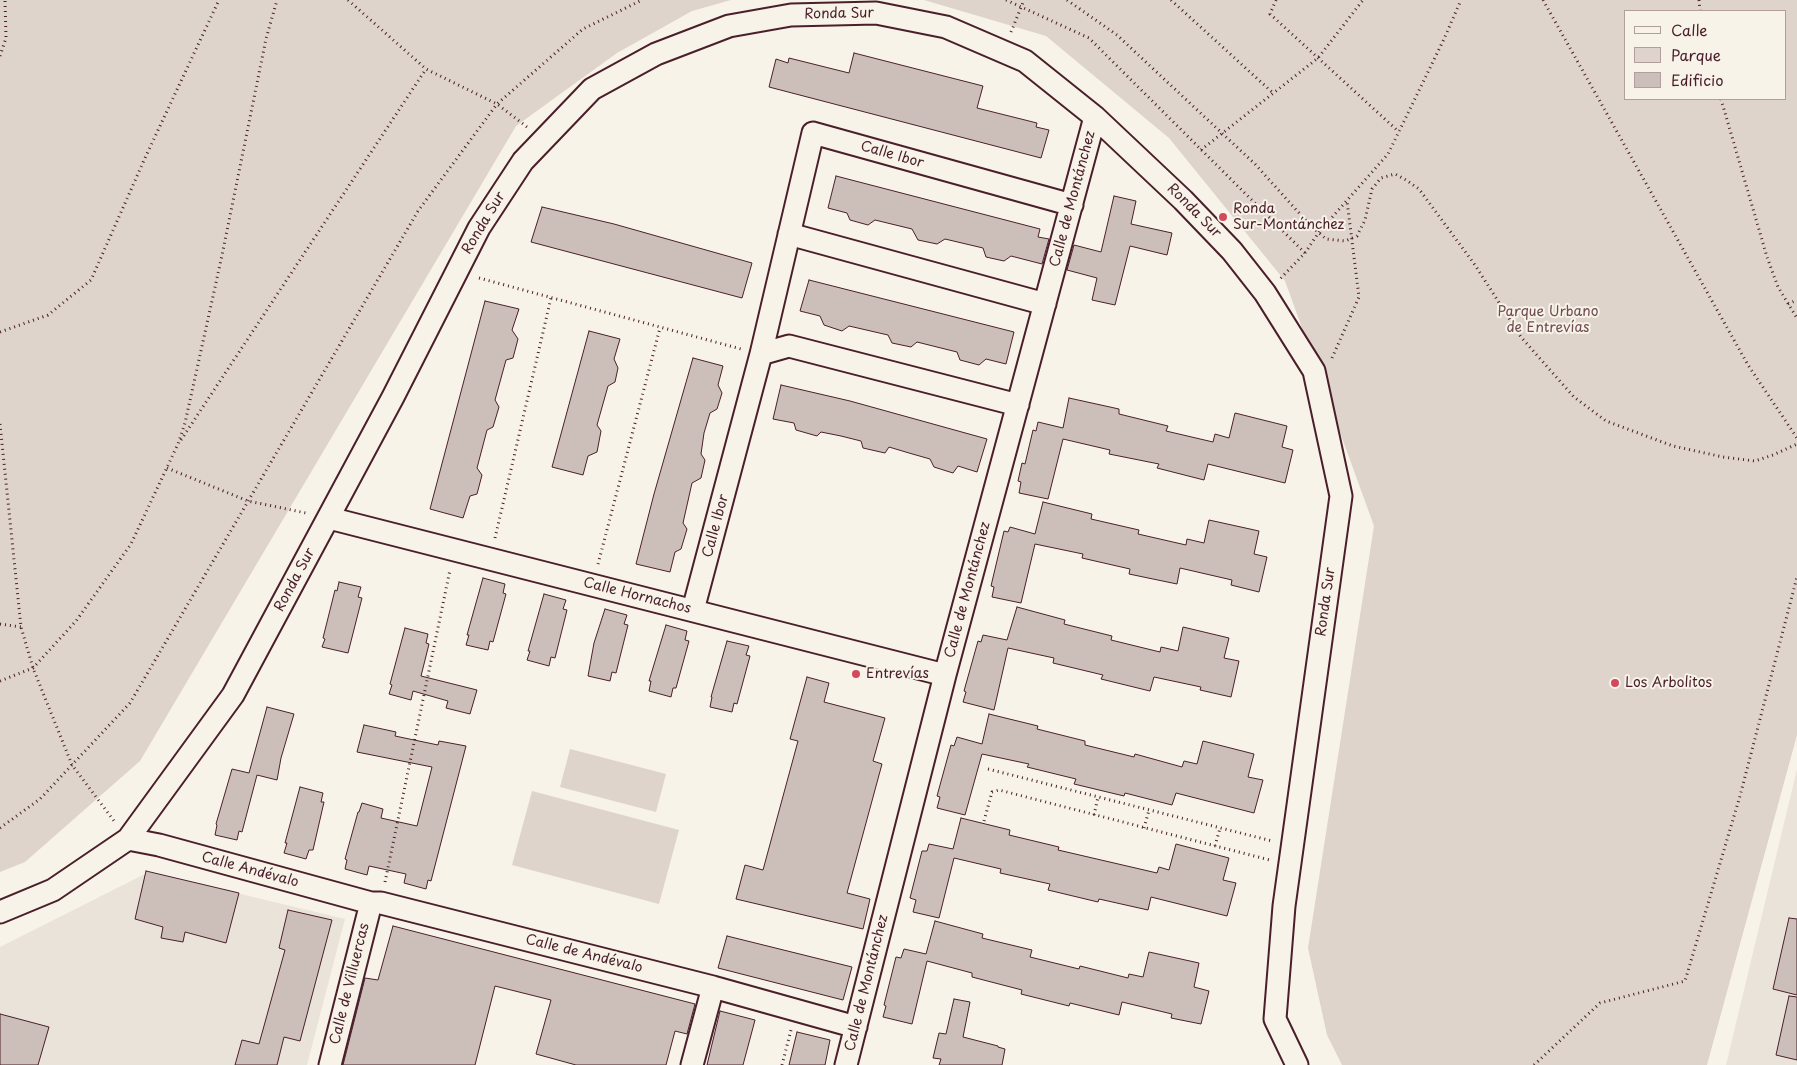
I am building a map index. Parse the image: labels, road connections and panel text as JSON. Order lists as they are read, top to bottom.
{
  "streets": {
    "street": [
      "Ronda Sur",
      "Calle Ibor",
      "Calle de Montánchez",
      "Calle Hornachos",
      "Calle Andévalo",
      "Calle de Andévalo",
      "Calle de Villuercas"
    ]
  },
  "crossings": [
    ["Ronda Sur", "Calle de Montánchez"],
    ["Ronda Sur", "Calle Hornachos"],
    ["Ronda Sur", "Calle Andévalo"],
    ["Calle Ibor", "Calle de Montánchez"],
    ["Calle Ibor", "Calle Hornachos"],
    ["Calle de Montánchez", "Calle Hornachos"],
    ["Calle de Montánchez", "Calle de Andévalo"],
    ["Calle Andévalo", "Calle de Andévalo"],
    ["Calle Andévalo", "Calle de Villuercas"],
    ["Calle de Andévalo", "Calle de Villuercas"]
  ],
  "parks": ["Parque Urbano de Entrevías"],
  "places": ["Ronda Sur-Montánchez", "Entrevías", "Los Arbolitos"],
  "legend": ["Calle", "Parque", "Edificio"]
}
